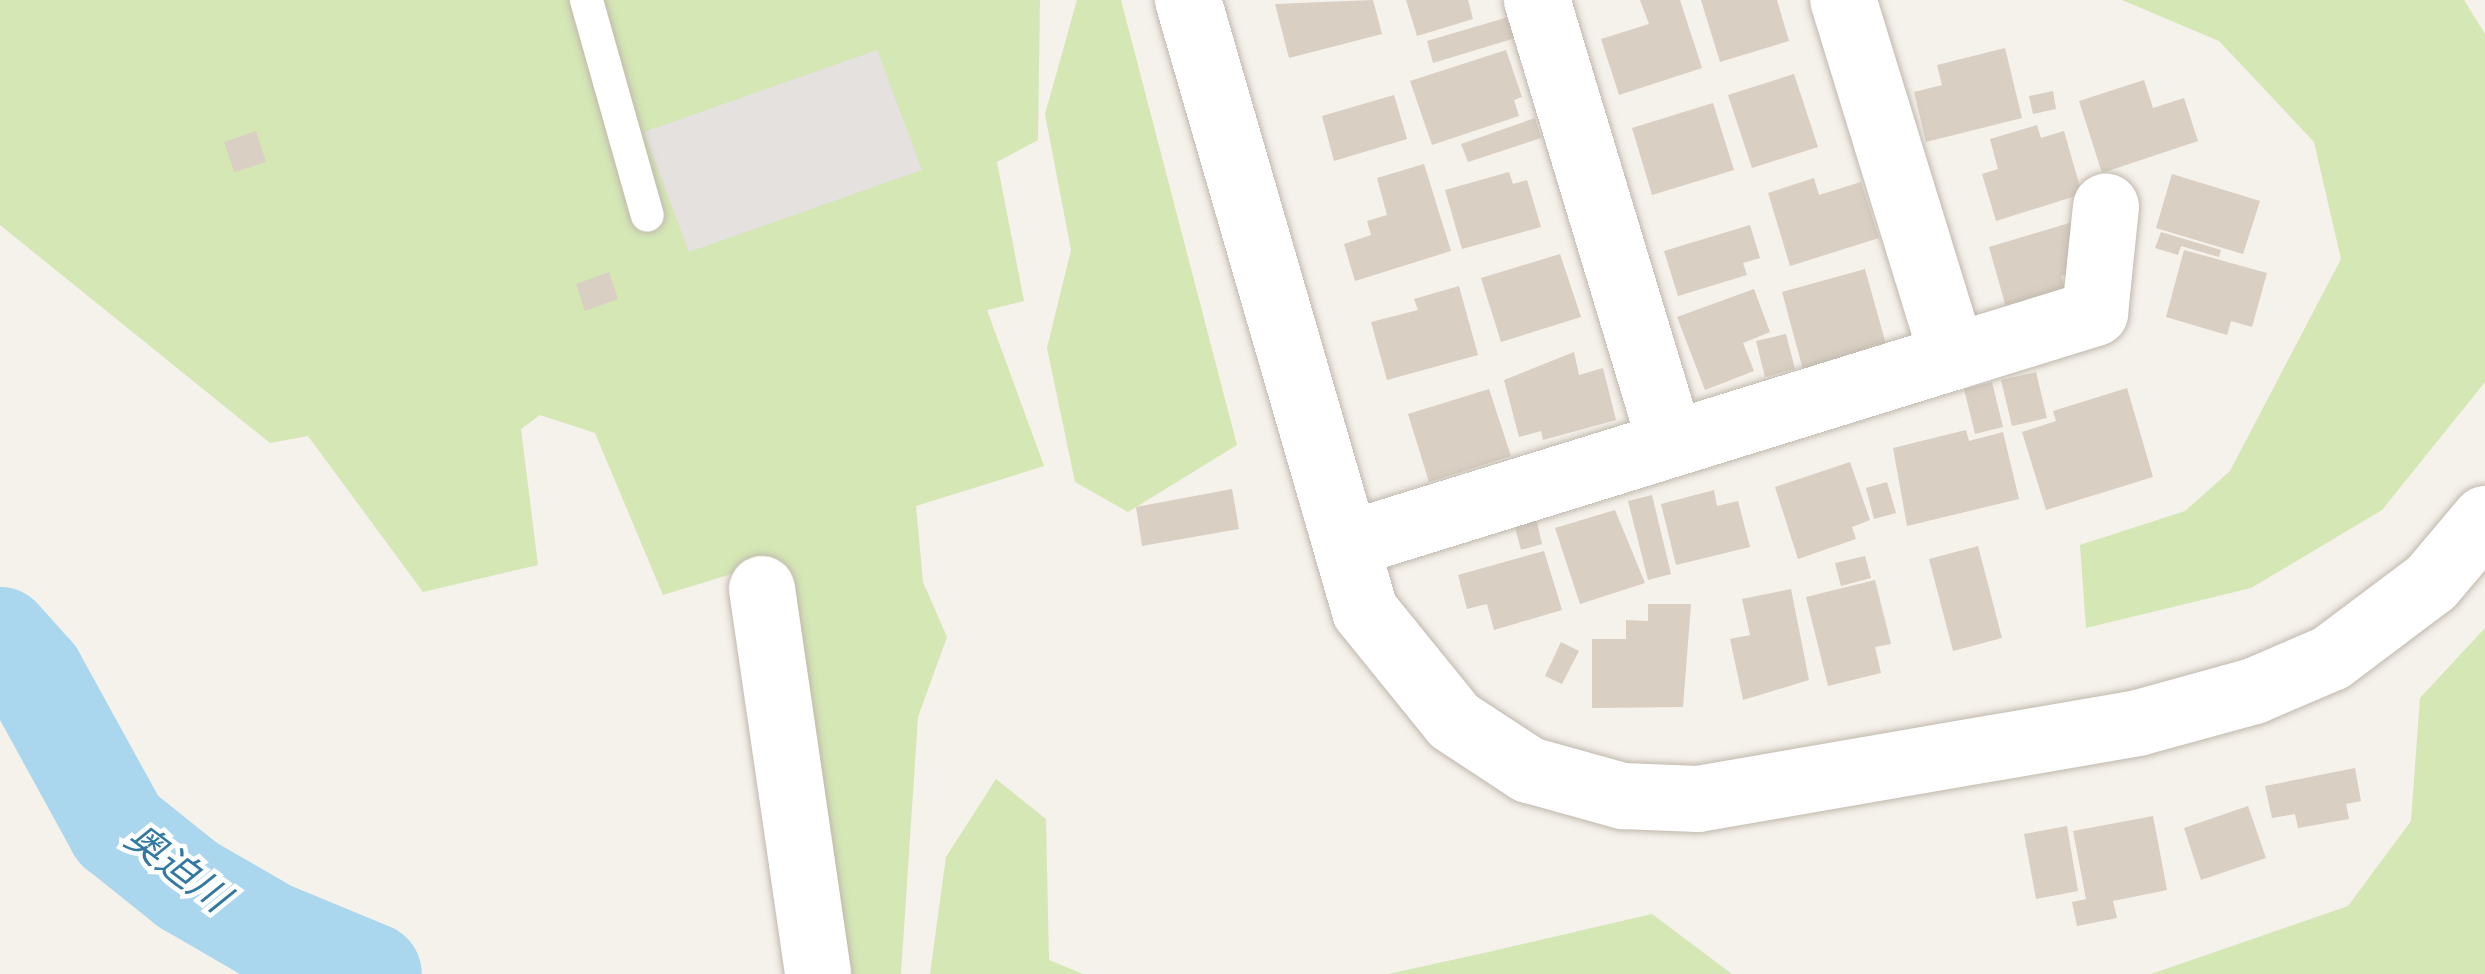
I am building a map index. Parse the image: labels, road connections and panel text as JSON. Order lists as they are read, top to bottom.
{
  "water": ["奥迫川"]
}
